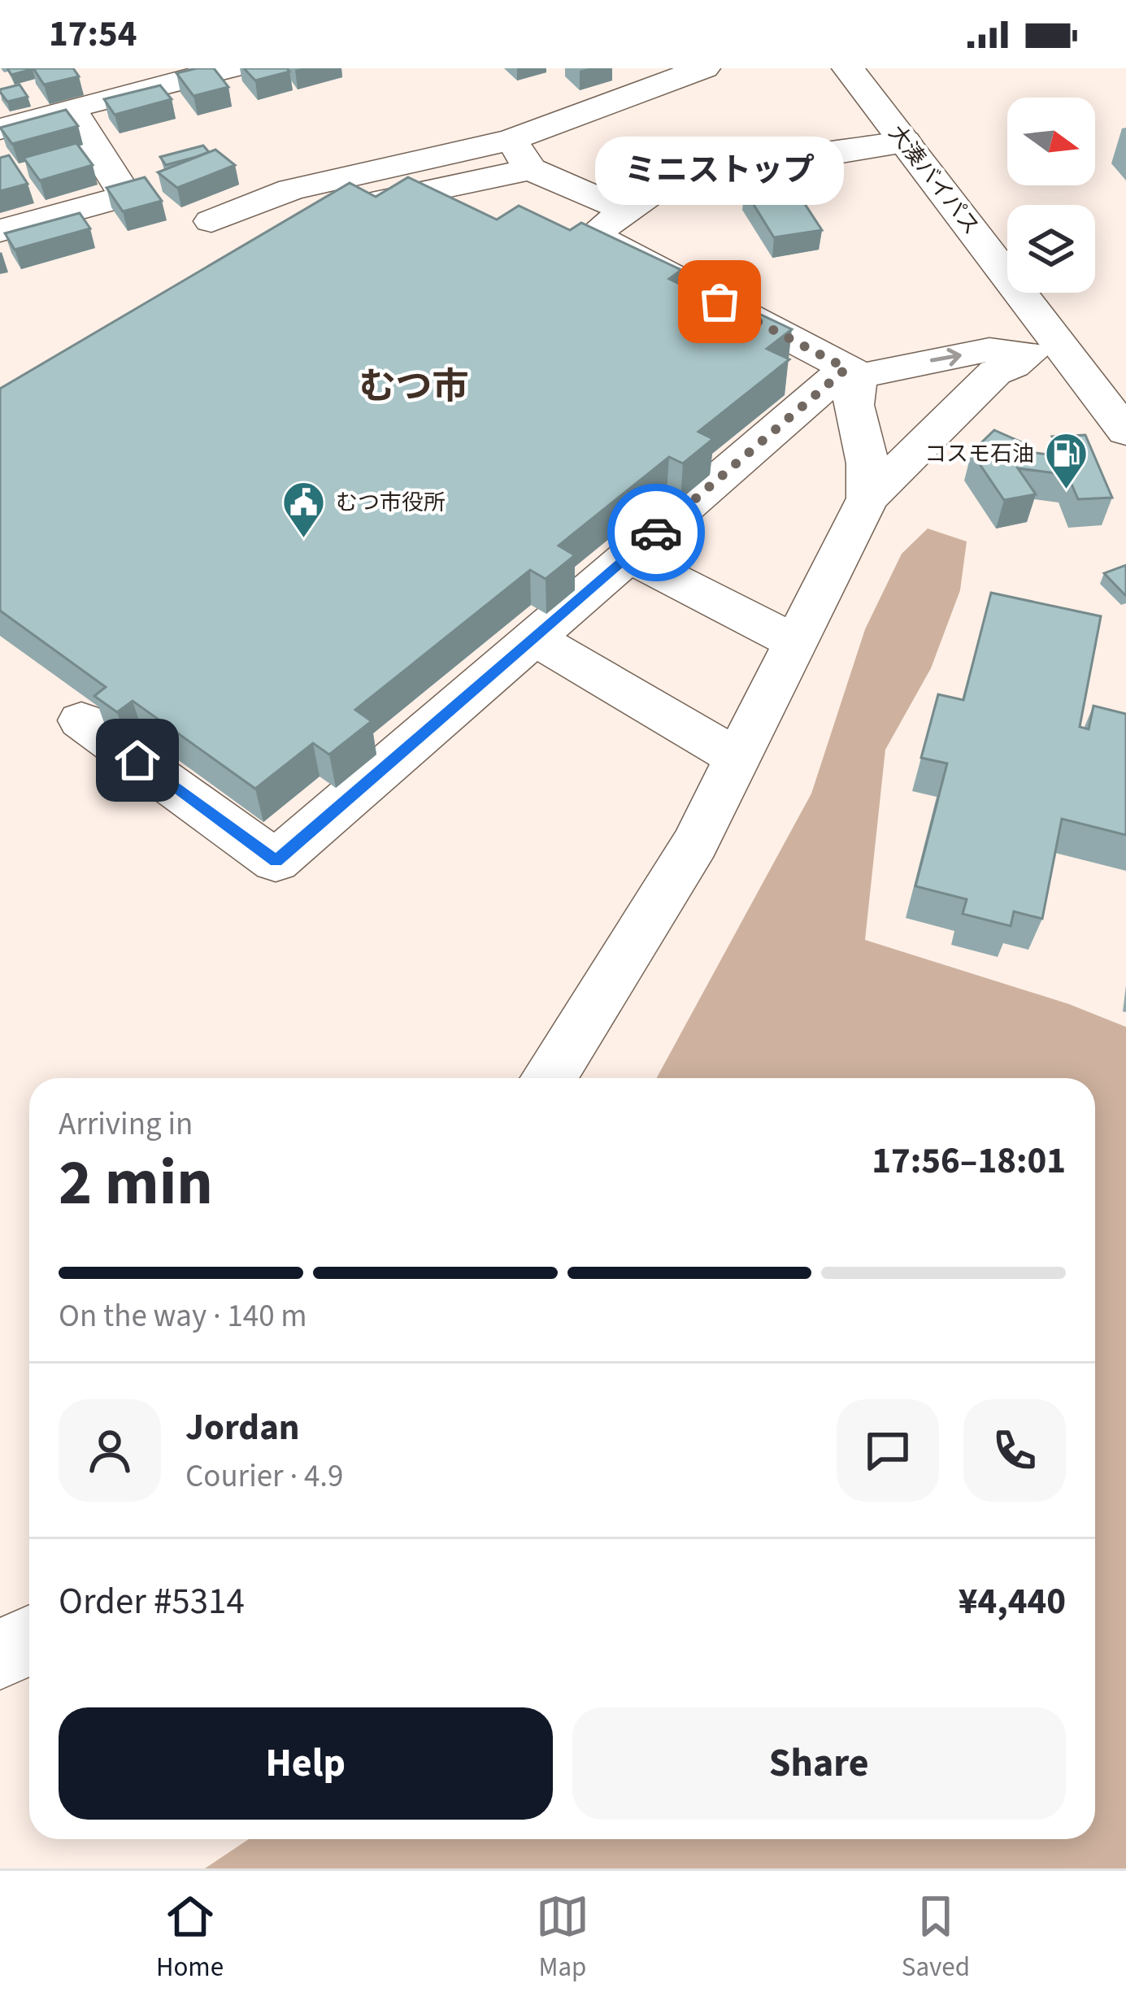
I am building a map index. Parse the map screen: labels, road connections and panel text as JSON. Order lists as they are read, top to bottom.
{
  "streets": {
    "main road": ["大湊バイパス"]
  },
  "districts": ["むつ市"],
  "places": {
    "other": ["ミニストップ"],
    "fuel station": ["コスモ石油"],
    "public building": ["むつ市役所"]
  },
  "north": "right",
  "page": {
    "status": "17:54",
    "bubble": "ミニストップ",
    "heading": ["2 min", "Arriving in", "17:56–18:01"],
    "panel": [
      "Jordan",
      "Courier · 4.9",
      "Order #5314",
      "¥4,440"
    ],
    "bar": "On the way · 140 m",
    "buttons": ["Help", "Share"],
    "tabs": ["Home", "Map", "Saved"]
  }
}
